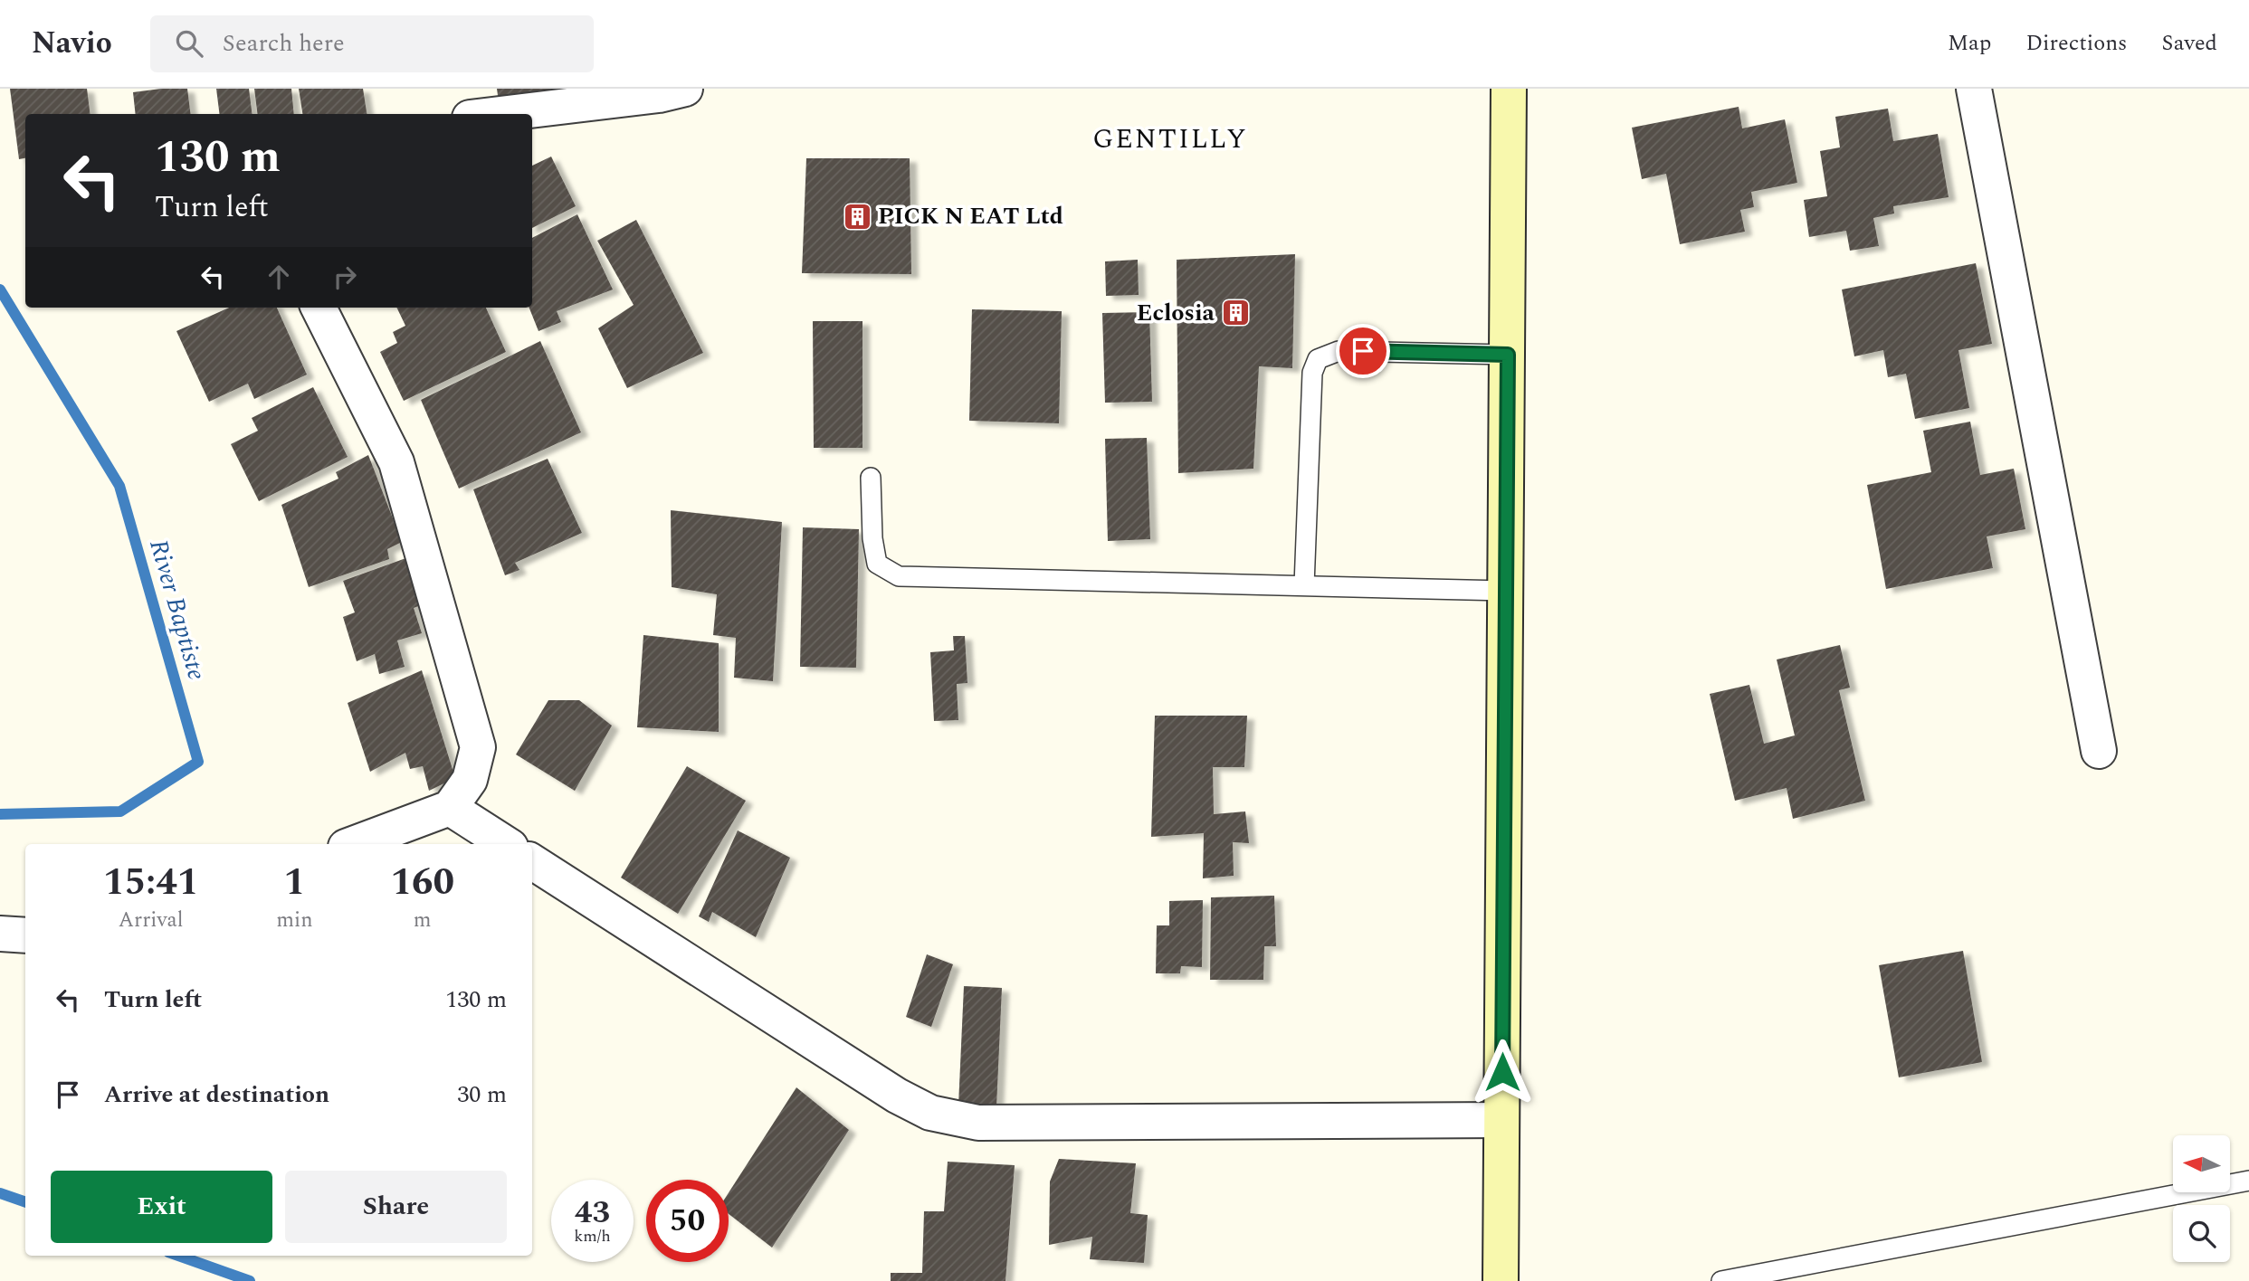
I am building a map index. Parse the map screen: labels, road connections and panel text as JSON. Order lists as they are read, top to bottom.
{
  "districts": ["GENTILLY"],
  "water": ["River Baptiste"],
  "places": {
    "building": ["PICK N EAT Ltd", "Eclosia"]
  },
  "north": "left",
  "page": {
    "header": "Navio",
    "search": "Search here",
    "nav": ["Map", "Directions", "Saved"],
    "turn": ["130 m", "Turn left"],
    "eta": [
      "15:41",
      "Arrival",
      "1",
      "min",
      "160",
      "m"
    ],
    "list": [
      {
        "name": "Turn left",
        "value": "130 m"
      },
      {
        "name": "Arrive at destination",
        "value": "30 m"
      }
    ],
    "buttons": ["Exit", "Share"],
    "speed": "43 km/h",
    "limit": "50"
  }
}
